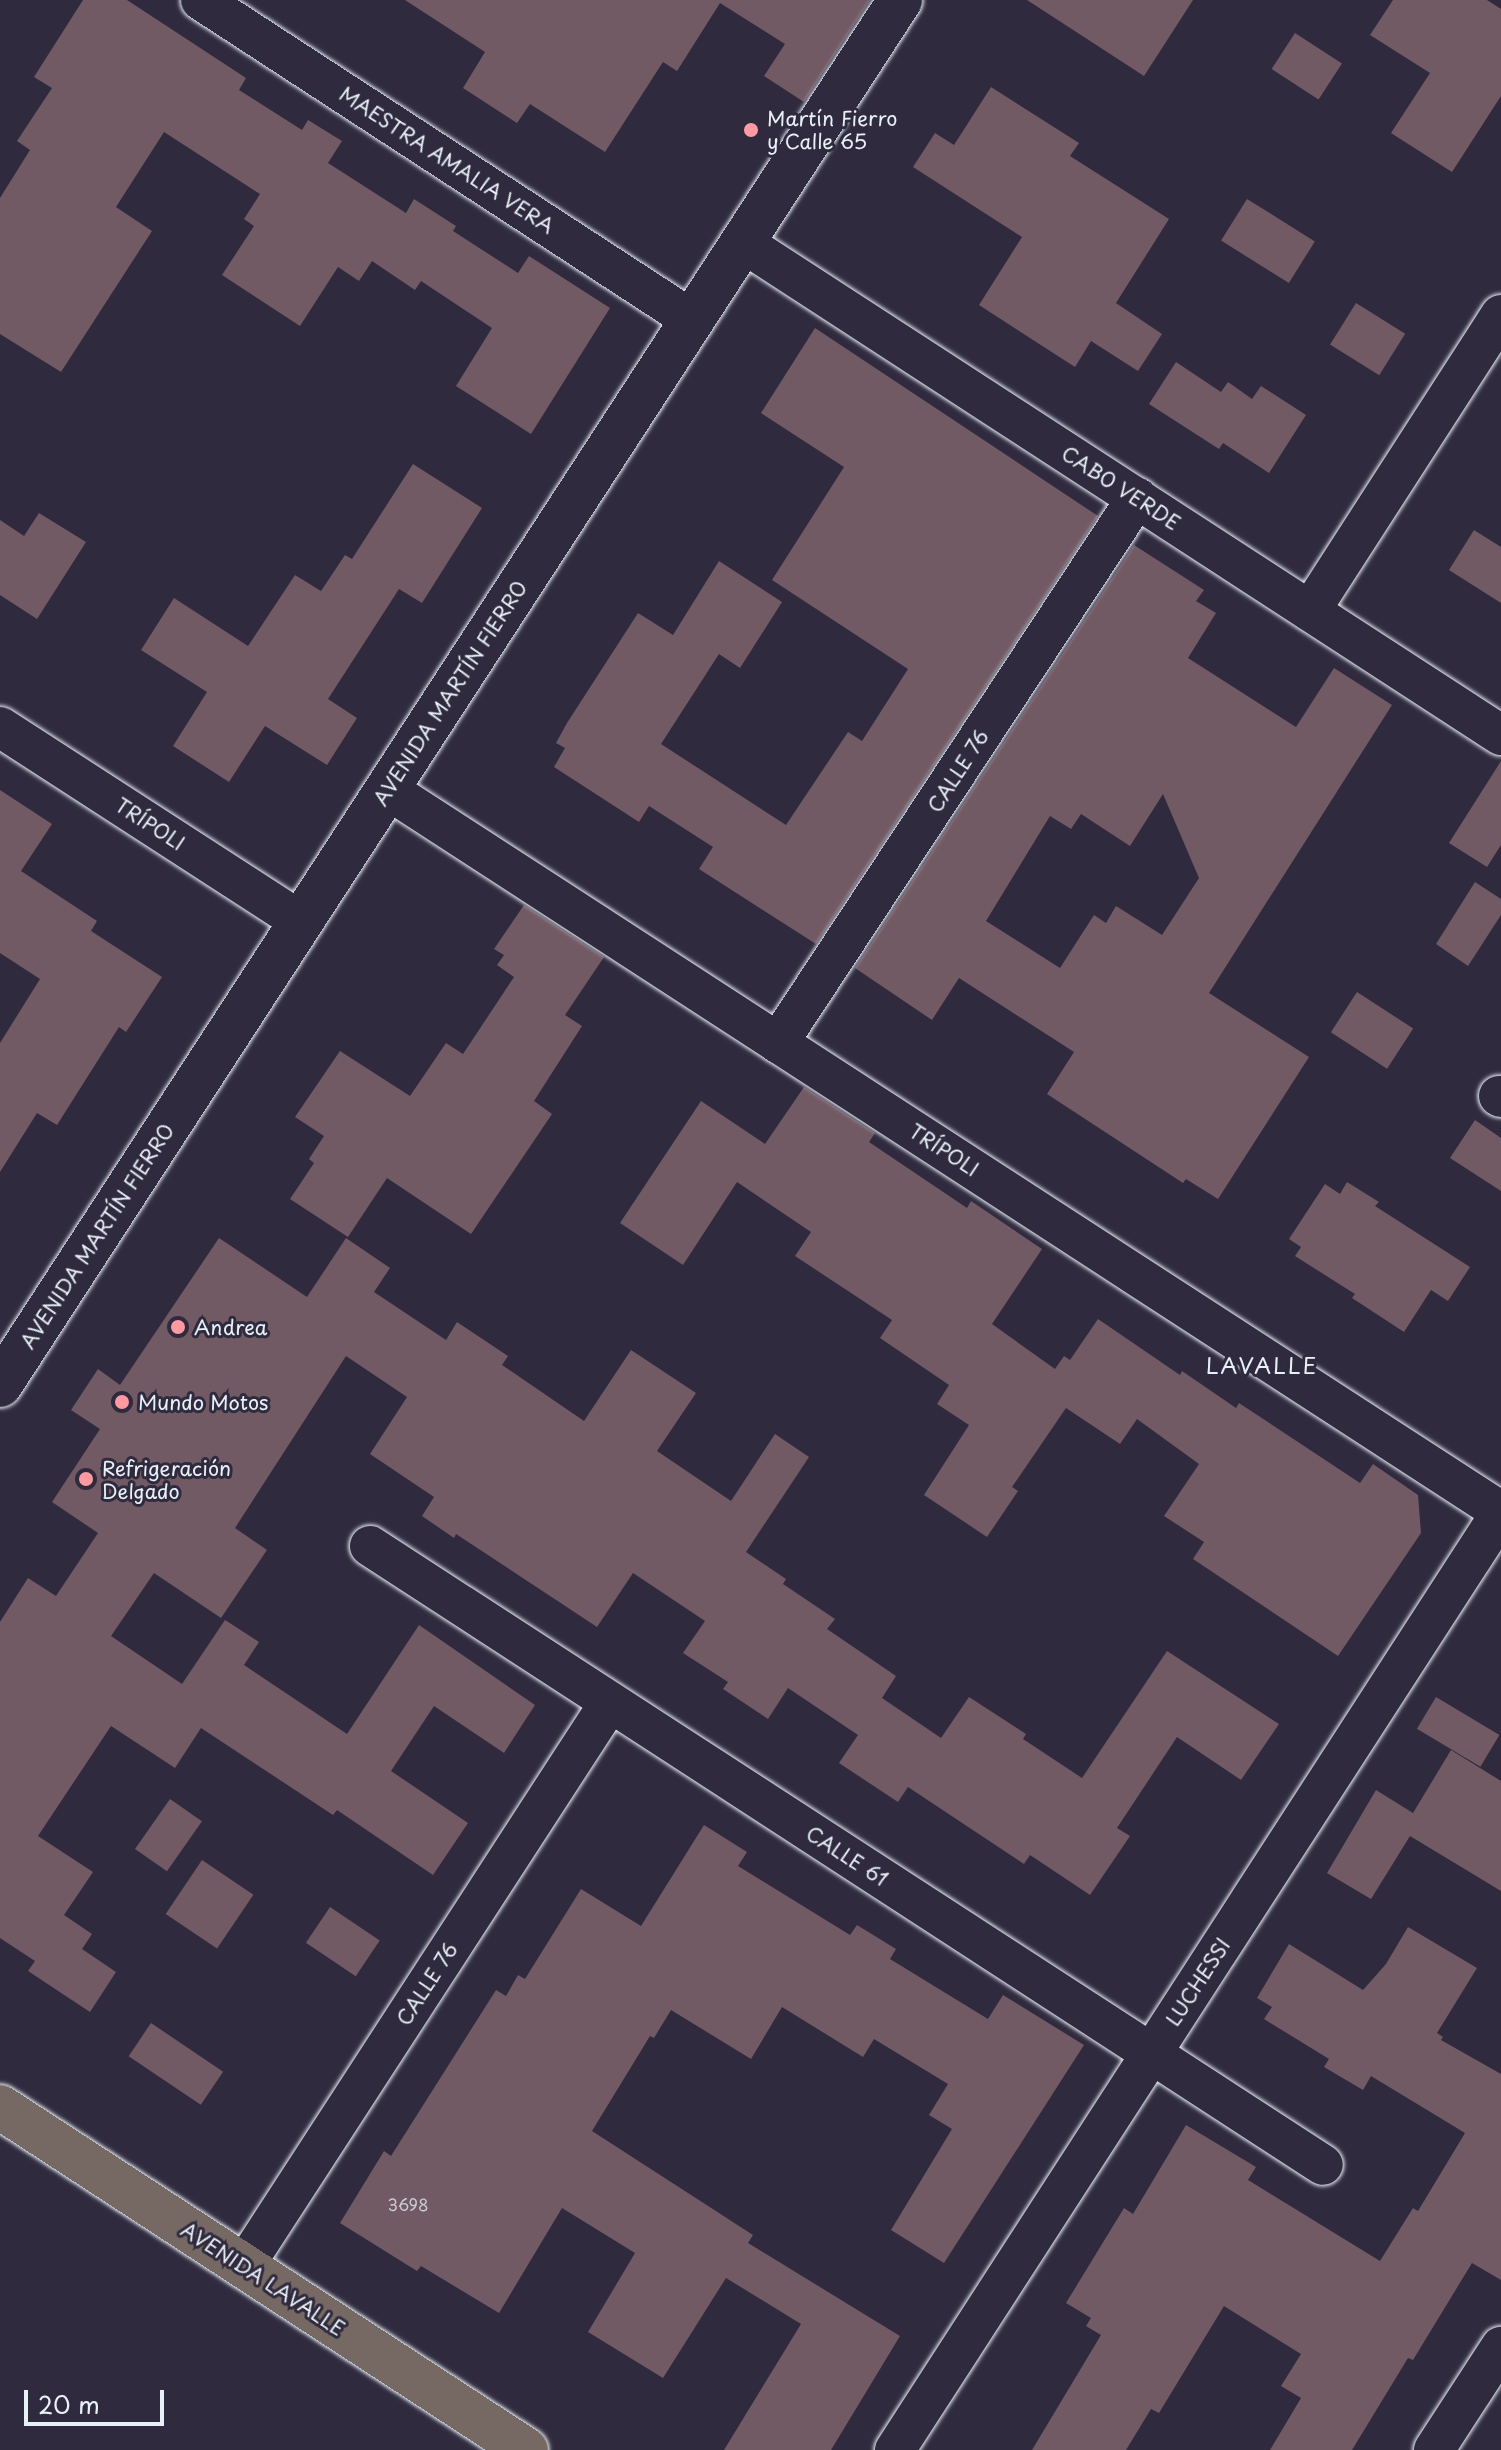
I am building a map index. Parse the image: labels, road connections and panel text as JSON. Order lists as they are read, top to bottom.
{
  "streets": {
    "main road": ["AVENIDA MARTÍN FIERRO", "AVENIDA LAVALLE"],
    "street": [
      "MAESTRA AMALIA VERA",
      "CABO VERDE",
      "CALLE 76",
      "TRÍPOLI",
      "CALLE 61",
      "LUCHESSI"
    ]
  },
  "crossings": [
    ["MAESTRA AMALIA VERA", "AVENIDA MARTÍN FIERRO"],
    ["CABO VERDE", "AVENIDA MARTÍN FIERRO"],
    ["CABO VERDE", "CALLE 76"],
    ["AVENIDA MARTÍN FIERRO", "TRÍPOLI"],
    ["CALLE 76", "TRÍPOLI"],
    ["CALLE 76", "CALLE 61"],
    ["CALLE 76", "AVENIDA LAVALLE"],
    ["TRÍPOLI", "LUCHESSI"],
    ["CALLE 61", "LUCHESSI"]
  ],
  "districts": ["LAVALLE"],
  "places": [
    "Martín Fierro y Calle 65",
    "Andrea",
    "Mundo Motos",
    "Refrigeración Delgado"
  ],
  "house_numbers": ["3698"],
  "scale_bar": "20 m"
}
